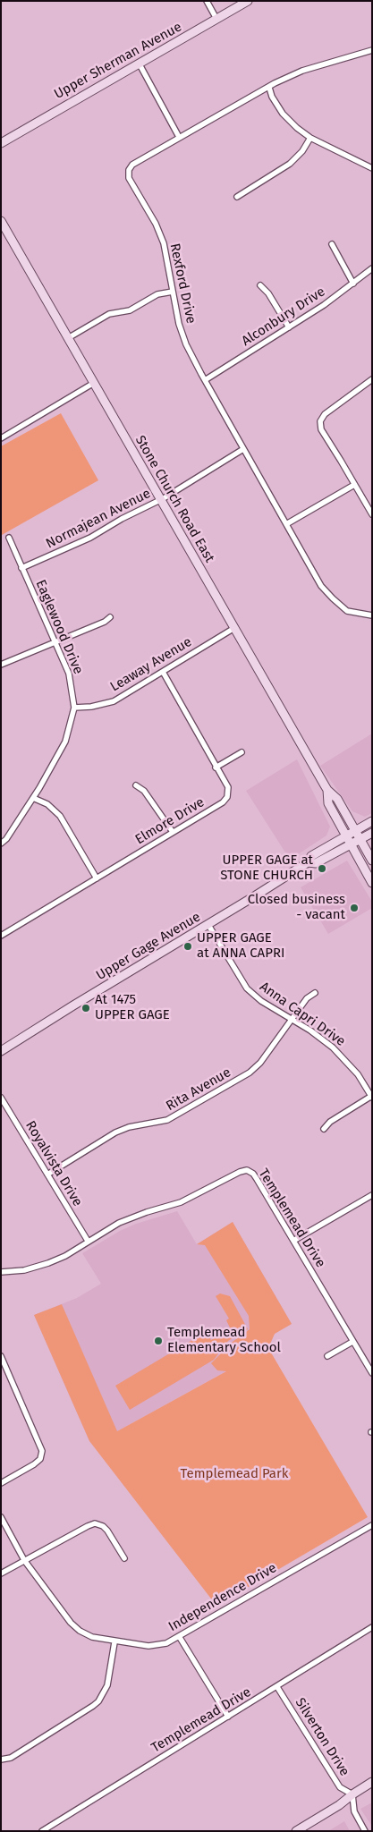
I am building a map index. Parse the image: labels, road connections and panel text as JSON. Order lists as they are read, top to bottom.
{
  "streets": {
    "main road": ["Upper Sherman Avenue", "Stone Church Road East", "Upper Gage Avenue"],
    "street": [
      "Rexford Drive",
      "Alconbury Drive",
      "Normajean Avenue",
      "Eaglewood Drive",
      "Leaway Avenue",
      "Elmore Drive",
      "Anna Capri Drive",
      "Rita Avenue",
      "Royalvista Drive",
      "Templemead Drive",
      "Independence Drive",
      "Silverton Drive"
    ]
  },
  "crossings": [
    ["Rexford Drive", "Alconbury Drive"],
    ["Rexford Drive", "Normajean Avenue"],
    ["Stone Church Road East", "Normajean Avenue"],
    ["Stone Church Road East", "Leaway Avenue"],
    ["Stone Church Road East", "Upper Gage Avenue"],
    ["Normajean Avenue", "Eaglewood Drive"],
    ["Eaglewood Drive", "Leaway Avenue"],
    ["Leaway Avenue", "Elmore Drive"],
    ["Upper Gage Avenue", "Anna Capri Drive"],
    ["Anna Capri Drive", "Rita Avenue"],
    ["Rita Avenue", "Royalvista Drive"],
    ["Royalvista Drive", "Templemead Drive"],
    ["Templemead Drive", "Silverton Drive"]
  ],
  "parks": ["Templemead Park"],
  "places": [
    "UPPER GAGE at STONE CHURCH",
    "Closed business - vacant",
    "UPPER GAGE at ANNA CAPRI",
    "At 1475 UPPER GAGE",
    "Templemead Elementary School"
  ]
}
